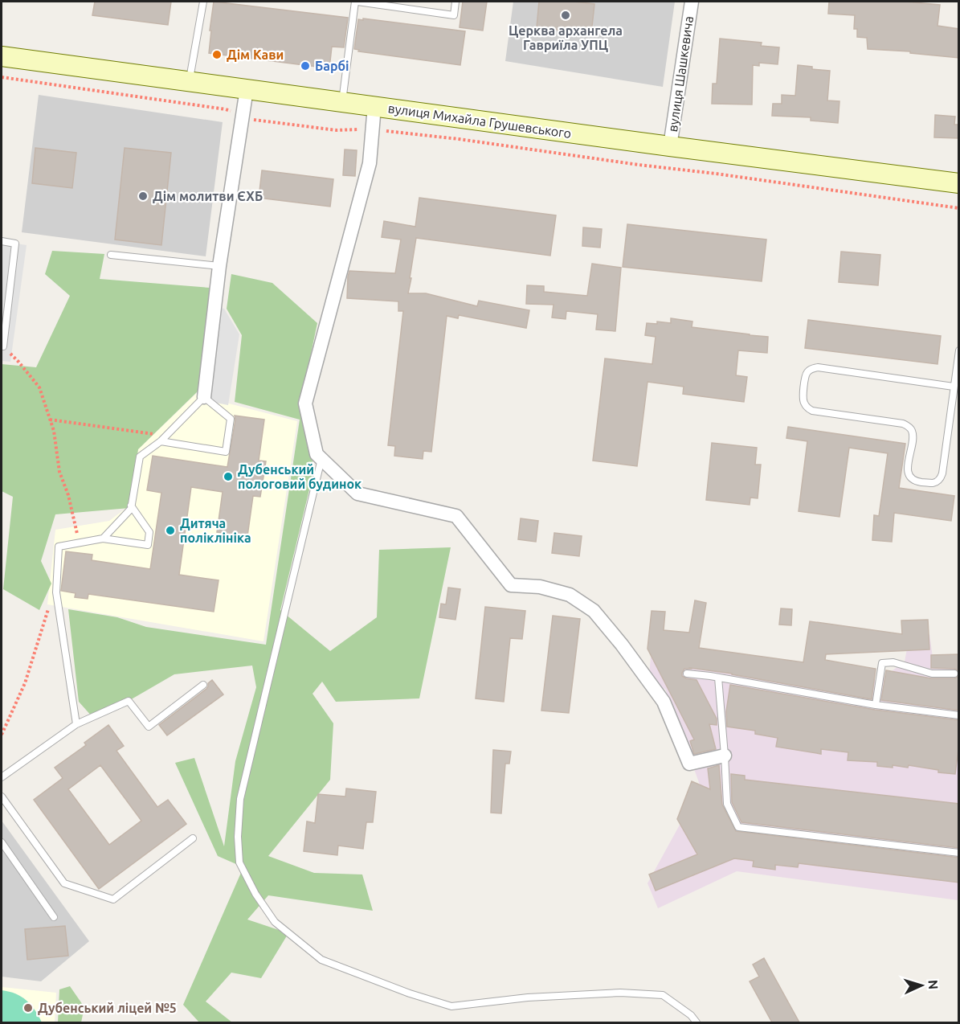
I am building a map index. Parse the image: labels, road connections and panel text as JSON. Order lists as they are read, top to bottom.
{
  "streets": {
    "main road": ["вулиця Михайла Грушевського"],
    "street": ["вулиця Шашкевича"]
  },
  "crossings": [
    ["вулиця Шашкевича", "вулиця Михайла Грушевського"]
  ],
  "places": [
    "Церква архангела Гавриїла УПЦ",
    "Дім Кави",
    "Барбі",
    "Дім молитви ЄХБ",
    "Дубенський пологовий будинок",
    "Дитяча поліклініка",
    "Дубенський ліцей №5"
  ],
  "north": "right"
}
